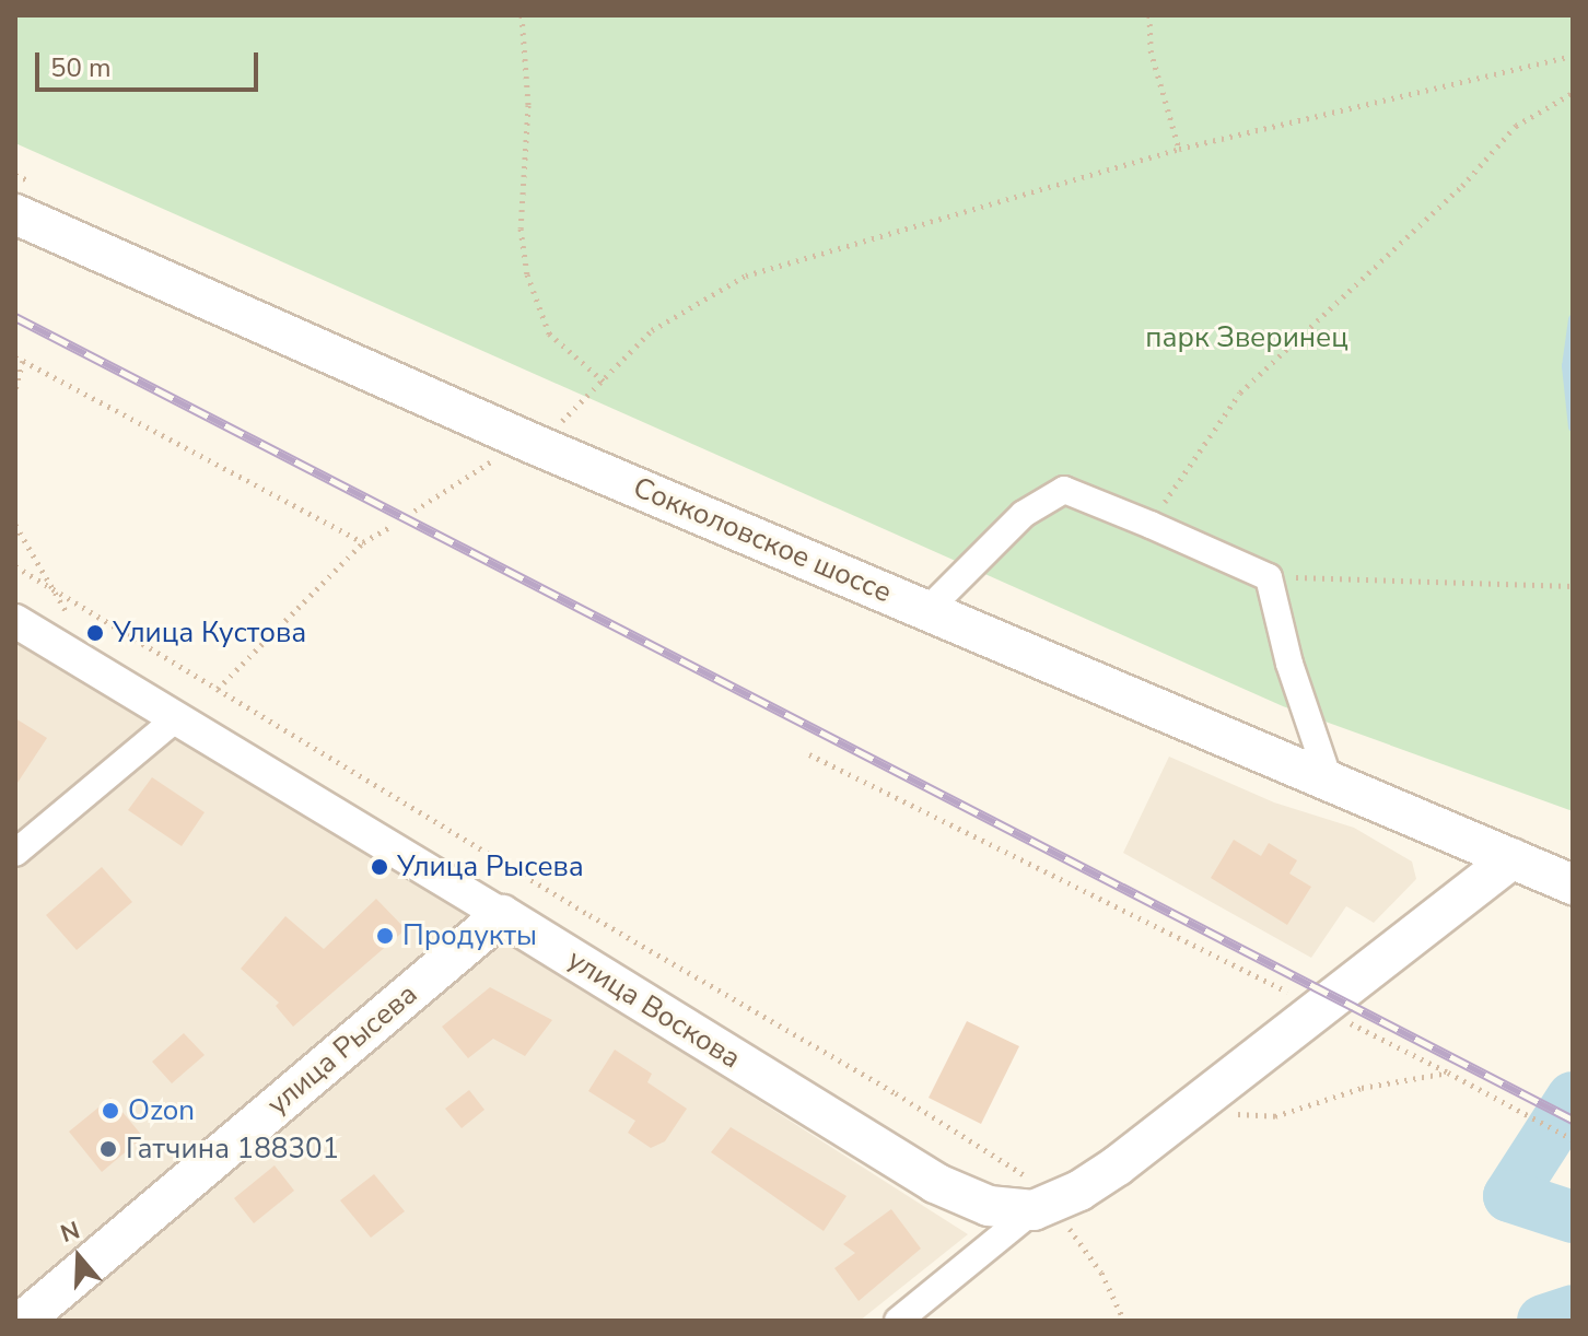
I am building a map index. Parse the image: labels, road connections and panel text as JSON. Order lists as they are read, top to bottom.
{
  "streets": {
    "main road": ["Сокколовское шоссе", "улица Воскова", "улица Рысева"]
  },
  "crossings": [
    ["улица Воскова", "улица Рысева"]
  ],
  "parks": ["парк Зверинец"],
  "places": [
    "Улица Кустова",
    "Улица Рысева",
    "Продукты",
    "Ozon",
    "Гатчина 188301"
  ],
  "scale_bar": "50 m",
  "north": "top"
}
